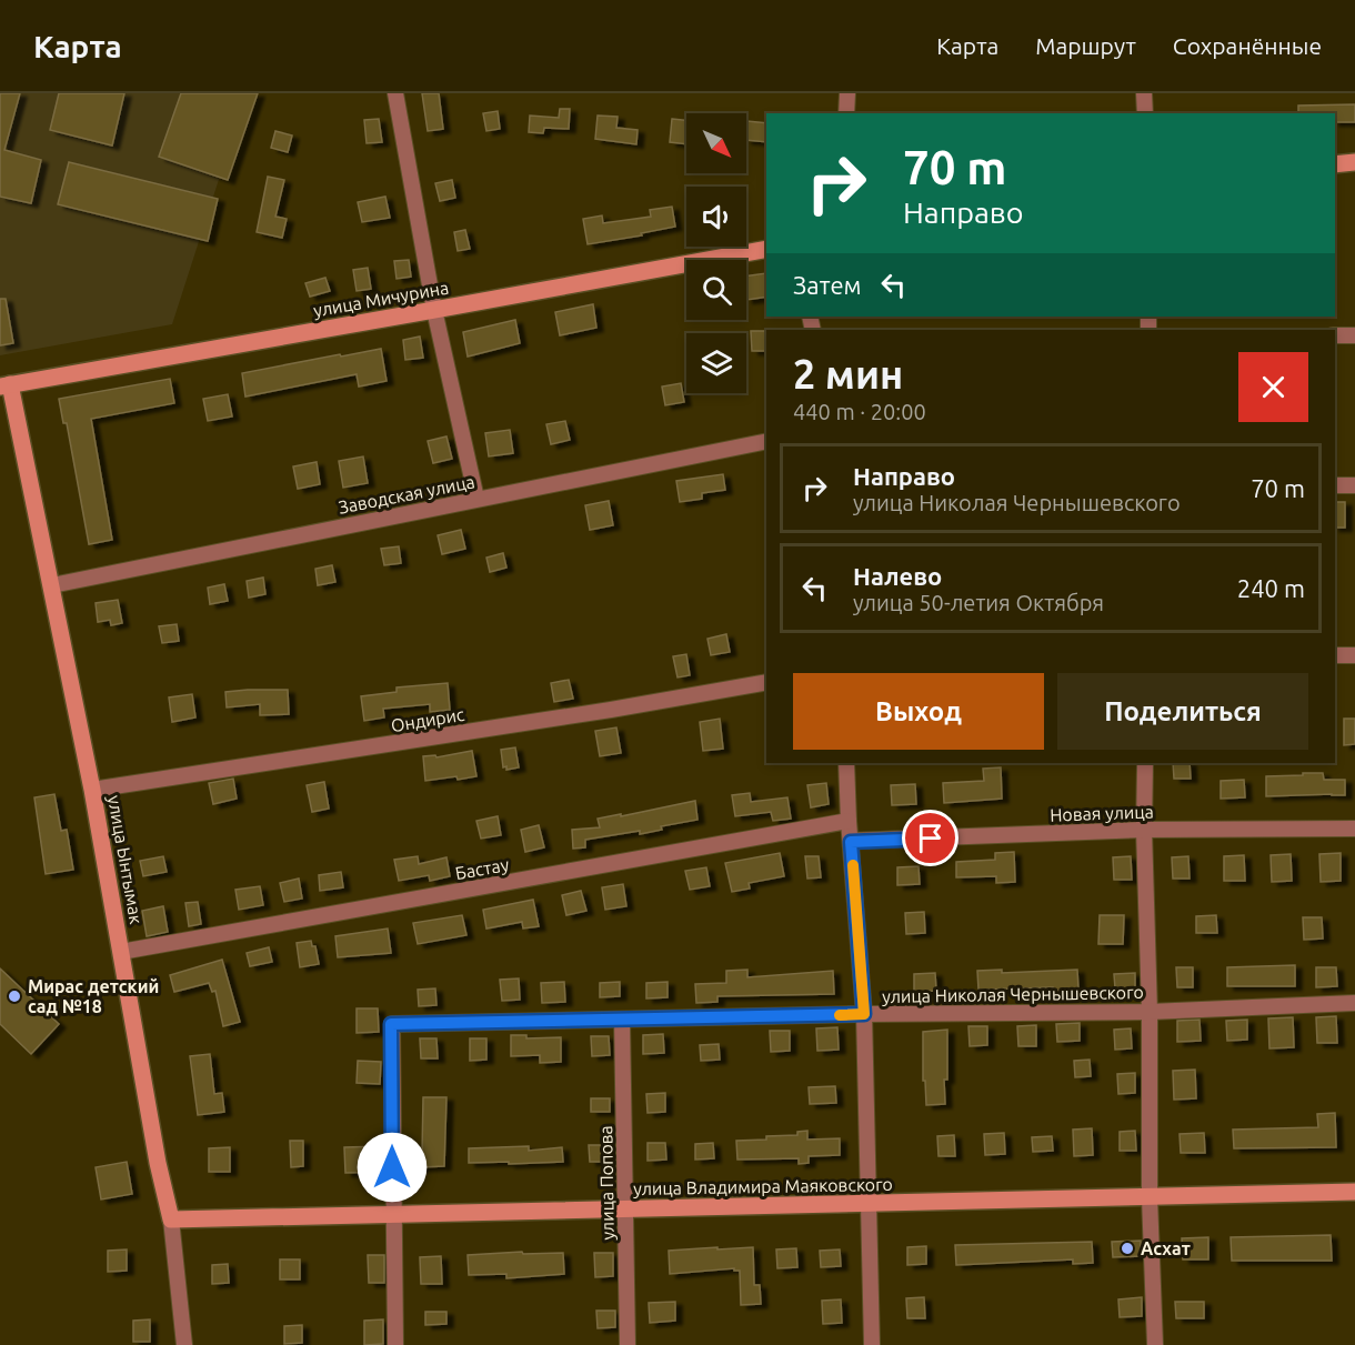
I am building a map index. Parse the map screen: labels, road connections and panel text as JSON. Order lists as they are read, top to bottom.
{
  "streets": {
    "street": [
      "улица Мичурина",
      "Заводская улица",
      "Ондирис",
      "Новая улица",
      "улица Ынтымак",
      "Бастау",
      "улица Николая Чернышевского",
      "улица Попова",
      "улица Владимира Маяковского"
    ]
  },
  "crossings": [
    ["улица Мичурина", "улица Ынтымак"],
    ["Заводская улица", "улица Ынтымак"],
    ["Ондирис", "улица Ынтымак"],
    ["улица Ынтымак", "Бастау"],
    ["улица Ынтымак", "улица Владимира Маяковского"],
    ["улица Николая Чернышевского", "улица Попова"],
    ["улица Николая Чернышевского", "улица Владимира Маяковского"],
    ["улица Попова", "улица Владимира Маяковского"]
  ],
  "places": ["Мирас детский сад №18", "Асхат"],
  "north": "bottom right",
  "page": {
    "header": "Карта",
    "nav": ["Карта", "Маршрут", "Сохранённые"],
    "turn": ["70 m", "Направо"],
    "then": "Затем",
    "heading": ["2 мин", "440 m · 20:00"],
    "list": [
      {
        "name": "Направо",
        "note": "улица Николая Чернышевского",
        "value": "70 m"
      },
      {
        "name": "Налево",
        "note": "улица 50-летия Октября",
        "value": "240 m"
      }
    ],
    "buttons": ["Выход", "Поделиться"]
  }
}
